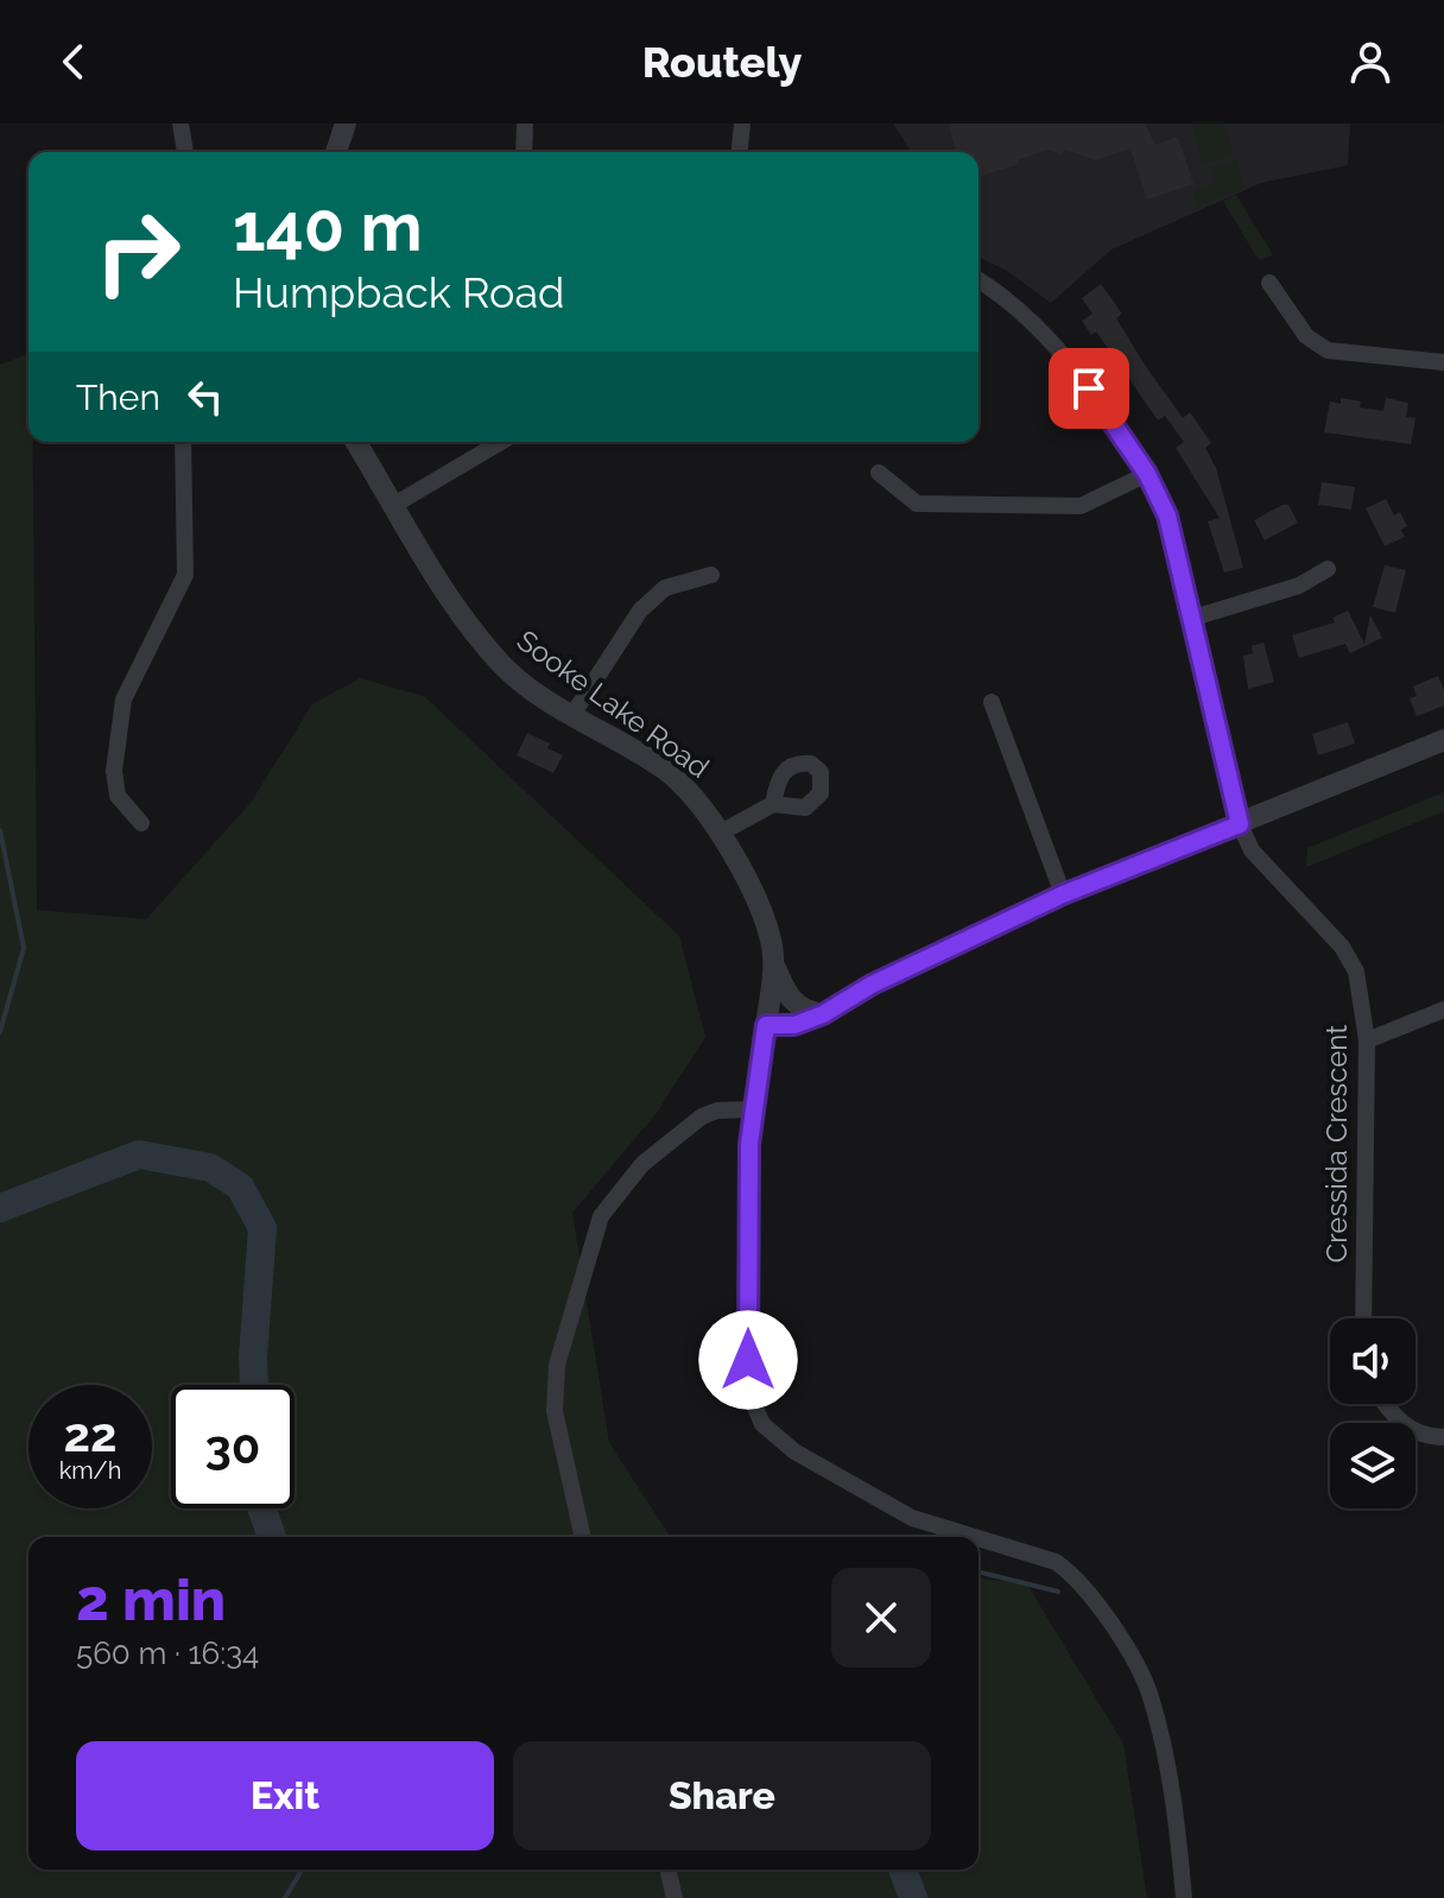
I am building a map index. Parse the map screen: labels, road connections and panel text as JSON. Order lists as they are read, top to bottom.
{
  "streets": {
    "street": ["Sooke Lake Road", "Cressida Crescent"]
  },
  "page": {
    "header": "Routely",
    "turn": ["140 m", "Humpback Road"],
    "then": "Then",
    "speed": "22 km/h",
    "limit": "30",
    "heading": ["2 min", "560 m · 16:34"],
    "buttons": ["Exit", "Share"]
  }
}
